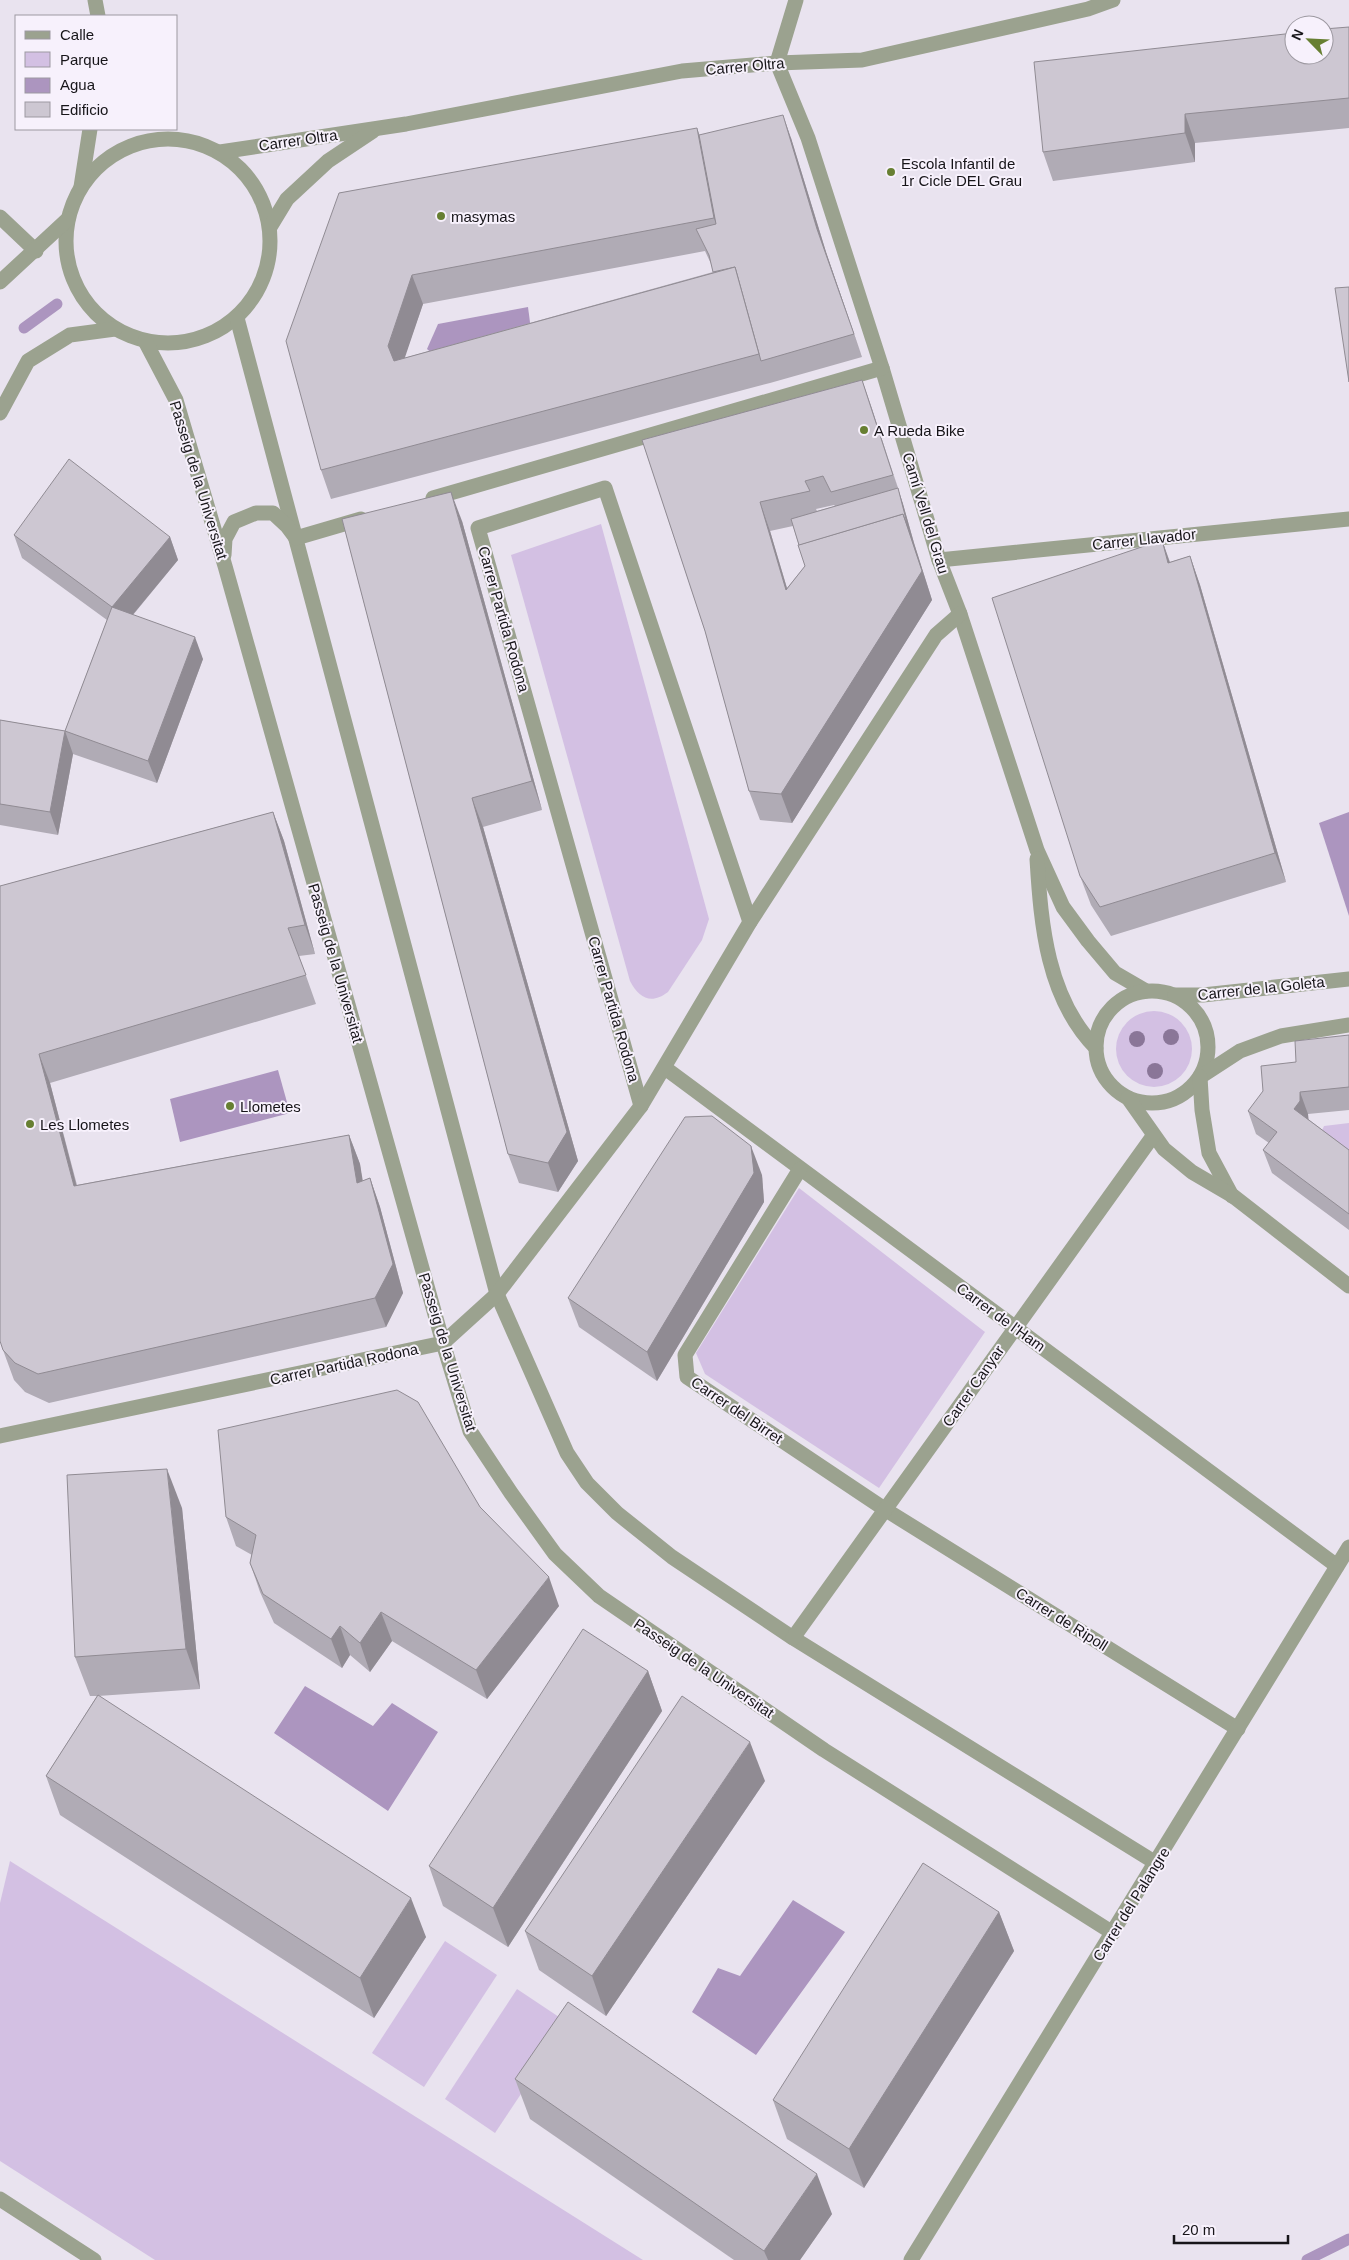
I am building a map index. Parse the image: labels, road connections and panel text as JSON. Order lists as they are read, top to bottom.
{
  "streets": {
    "street": [
      "Carrer Oltra",
      "Passeig de la Universitat",
      "Camí Vell del Grau",
      "Carrer Llavador",
      "Carrer Partida Rodona",
      "Carrer de la Goleta",
      "Carrer de l'Ham",
      "Carrer Canyar",
      "Carrer del Birret",
      "Carrer de Ripoll",
      "Carrer del Palangre"
    ]
  },
  "crossings": [
    ["Carrer Oltra", "Camí Vell del Grau"],
    ["Passeig de la Universitat", "Carrer Partida Rodona"],
    ["Passeig de la Universitat", "Carrer Canyar"],
    ["Passeig de la Universitat", "Carrer del Palangre"],
    ["Camí Vell del Grau", "Carrer Llavador"],
    ["Camí Vell del Grau", "Carrer Partida Rodona"],
    ["Camí Vell del Grau", "Carrer de la Goleta"],
    ["Carrer Partida Rodona", "Carrer de l'Ham"],
    ["Carrer de l'Ham", "Carrer Canyar"],
    ["Carrer de l'Ham", "Carrer del Birret"],
    ["Carrer de l'Ham", "Carrer del Palangre"],
    ["Carrer Canyar", "Carrer del Birret"],
    ["Carrer Canyar", "Carrer de Ripoll"],
    ["Carrer del Birret", "Carrer de Ripoll"],
    ["Carrer de Ripoll", "Carrer del Palangre"]
  ],
  "places": [
    "Escola Infantil de 1r Cicle DEL Grau",
    "masymas",
    "A Rueda Bike",
    "Llometes",
    "Les Llometes"
  ],
  "legend": [
    "Calle",
    "Parque",
    "Agua",
    "Edificio"
  ],
  "scale_bar": "20 m",
  "north": "top left"
}
